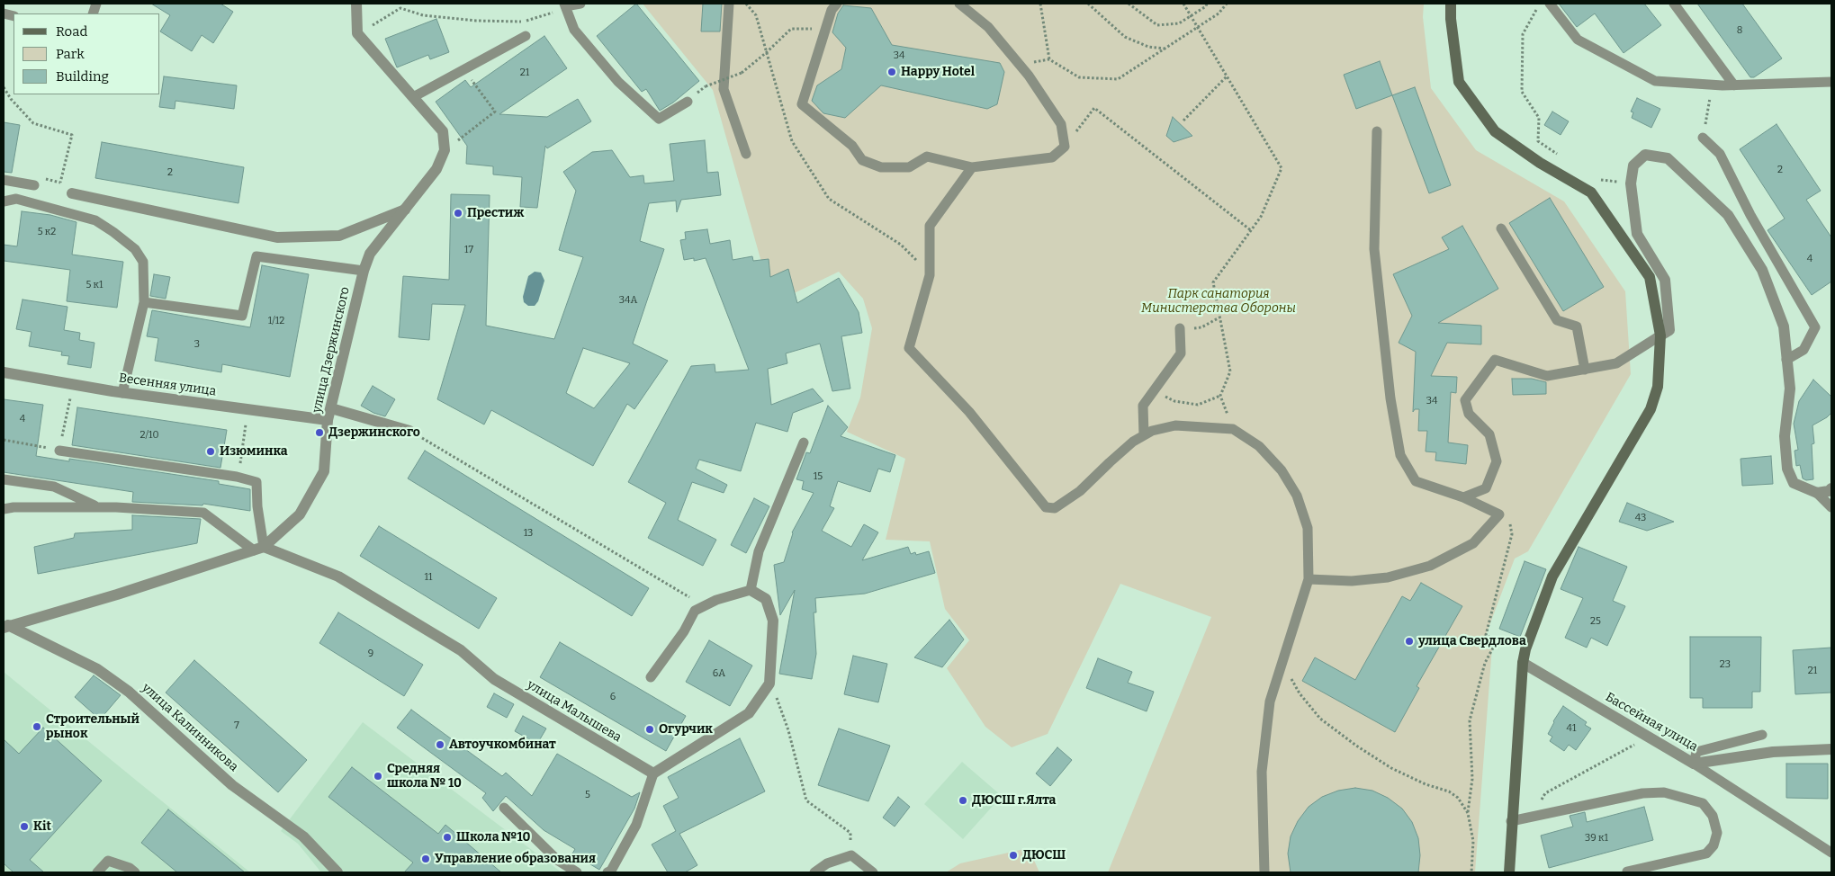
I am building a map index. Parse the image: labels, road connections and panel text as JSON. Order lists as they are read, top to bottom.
{
  "streets": {
    "street": [
      "улица Дзержинского",
      "Весенняя улица",
      "улица Малышева",
      "Бассейная улица",
      "улица Калинникова"
    ]
  },
  "crossings": [
    ["улица Дзержинского", "Весенняя улица"],
    ["улица Дзержинского", "улица Малышева"],
    ["улица Дзержинского", "улица Калинникова"]
  ],
  "parks": ["Парк санатория Министерства Обороны"],
  "places": [
    "Happy Hotel",
    "Престиж",
    "Дзержинского",
    "Изюминка",
    "улица Свердлова",
    "Строительный рынок",
    "Огурчик",
    "Автоучкомбинат",
    "Средняя школа № 10",
    "ДЮСШ г.Ялта",
    "Kit",
    "Школа №10",
    "ДЮСШ",
    "Управление образования"
  ],
  "house_numbers": [
    "8",
    "34",
    "21",
    "2",
    "2",
    "5 к2",
    "17",
    "4",
    "5 к1",
    "34А",
    "1/12",
    "3",
    "34",
    "4",
    "2/10",
    "15",
    "43",
    "13",
    "11",
    "25",
    "9",
    "23",
    "21",
    "6А",
    "6",
    "7",
    "41",
    "5",
    "39 к1"
  ],
  "legend": ["Road", "Park", "Building"]
}
